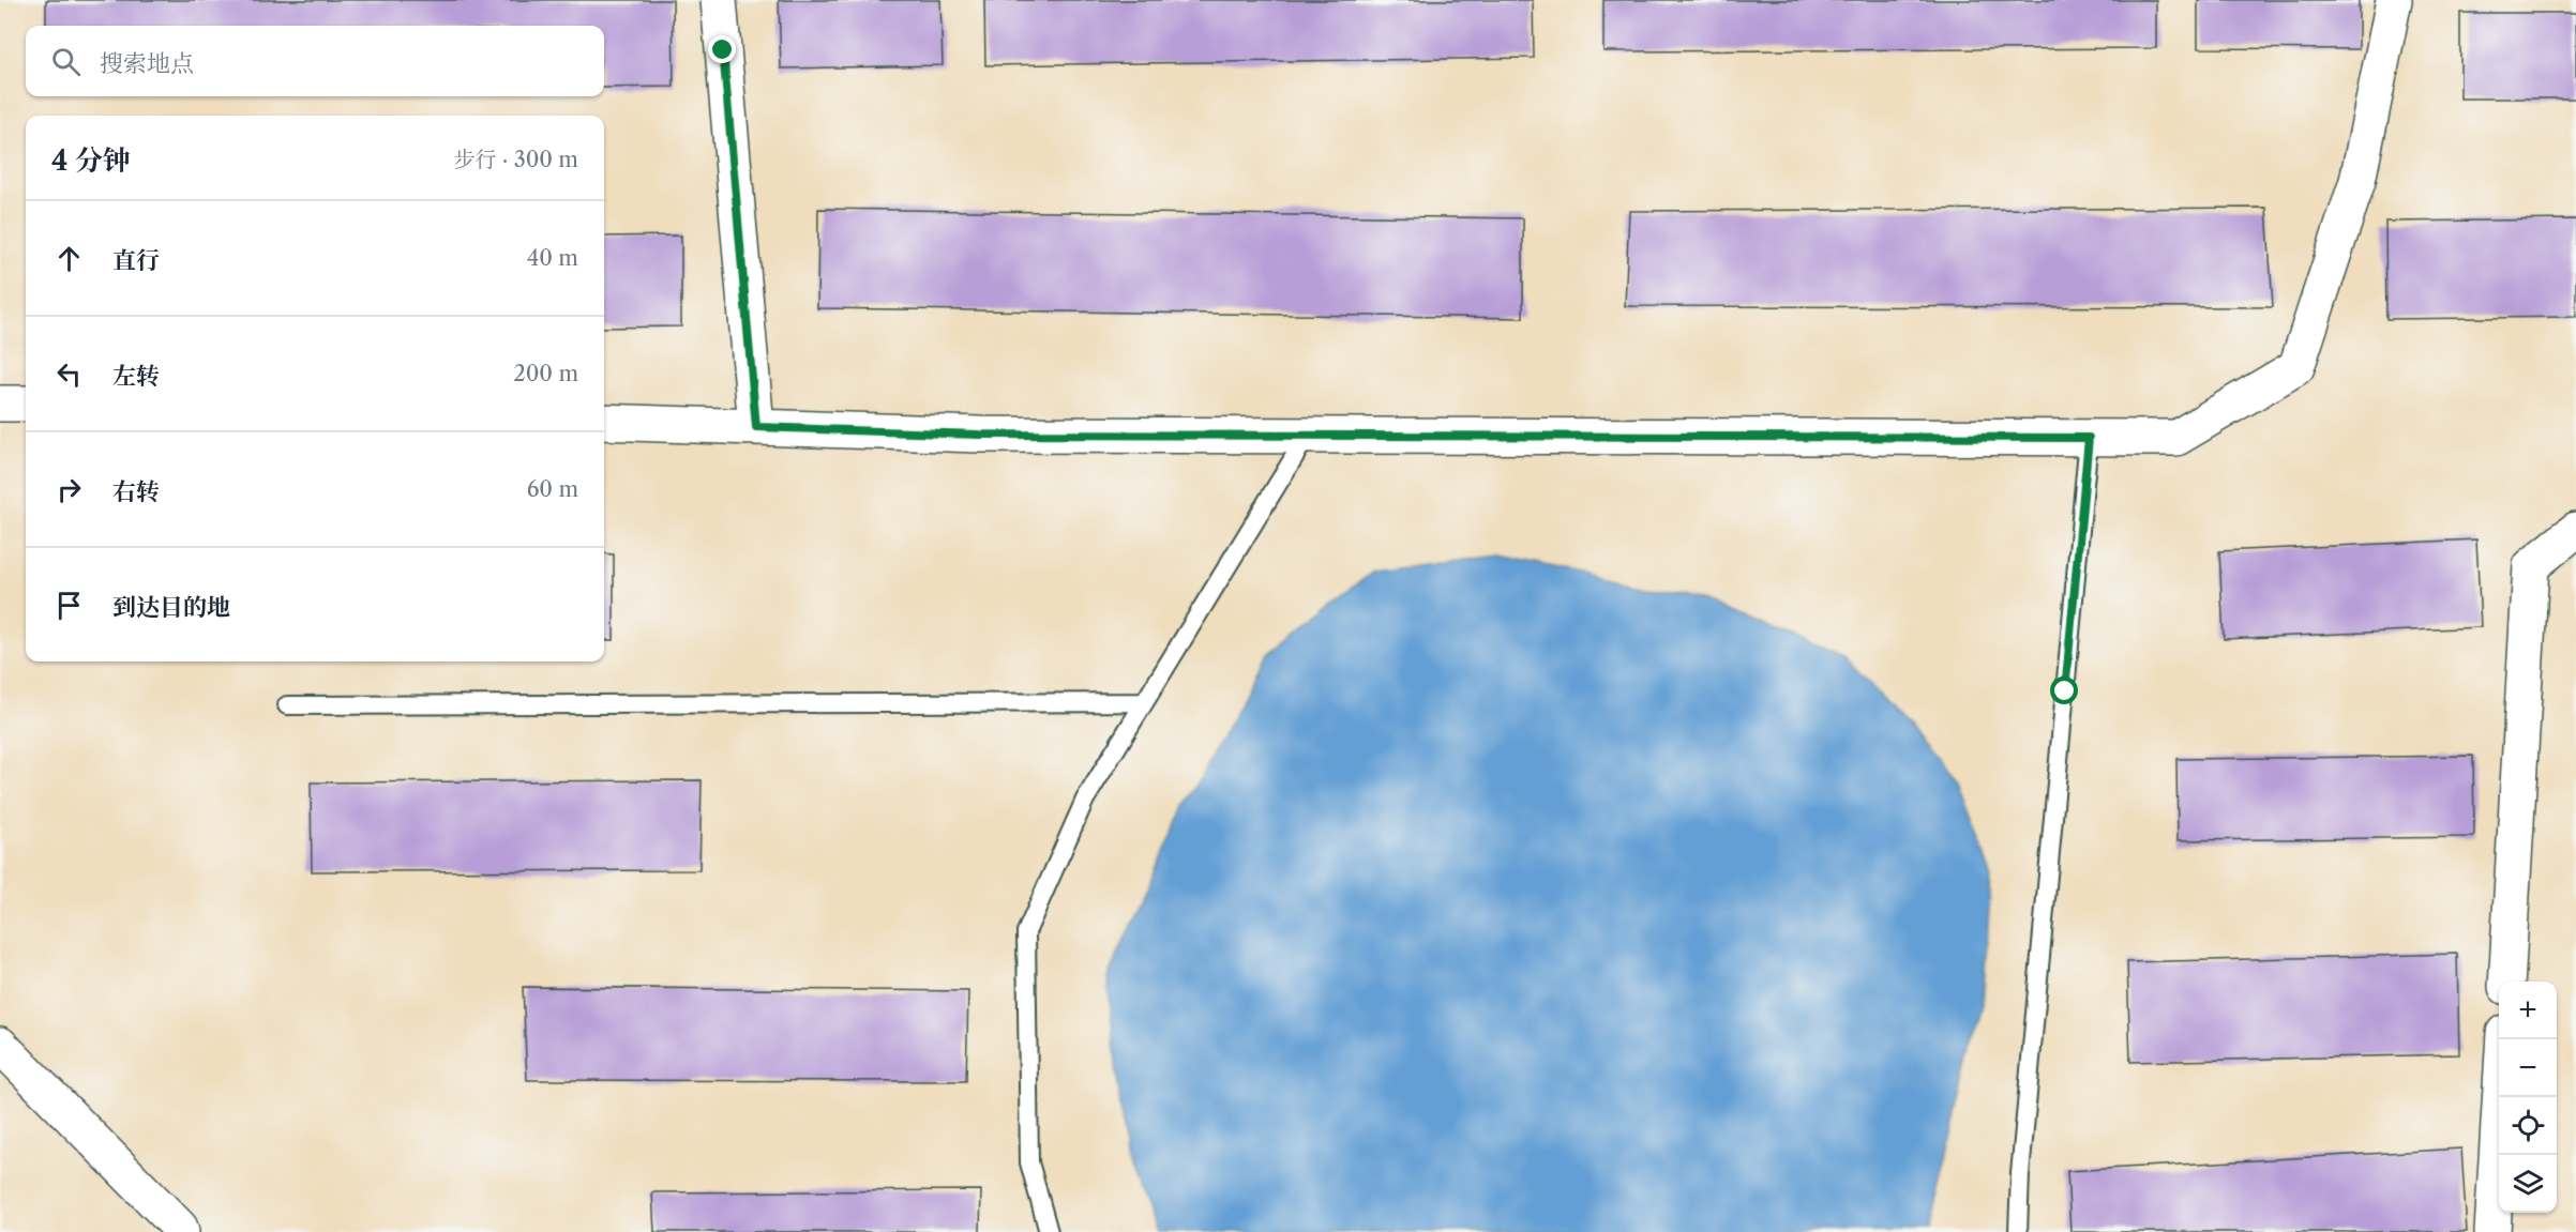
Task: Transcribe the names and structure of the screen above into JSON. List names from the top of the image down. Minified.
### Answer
{"page":{"search":"搜索地点","heading":["4 分钟","步行 · 300 m"],"list":[["直行","40 m"],["左转","200 m"],["右转","60 m"],"到达目的地"],"map_buttons":["+","−"]}}
